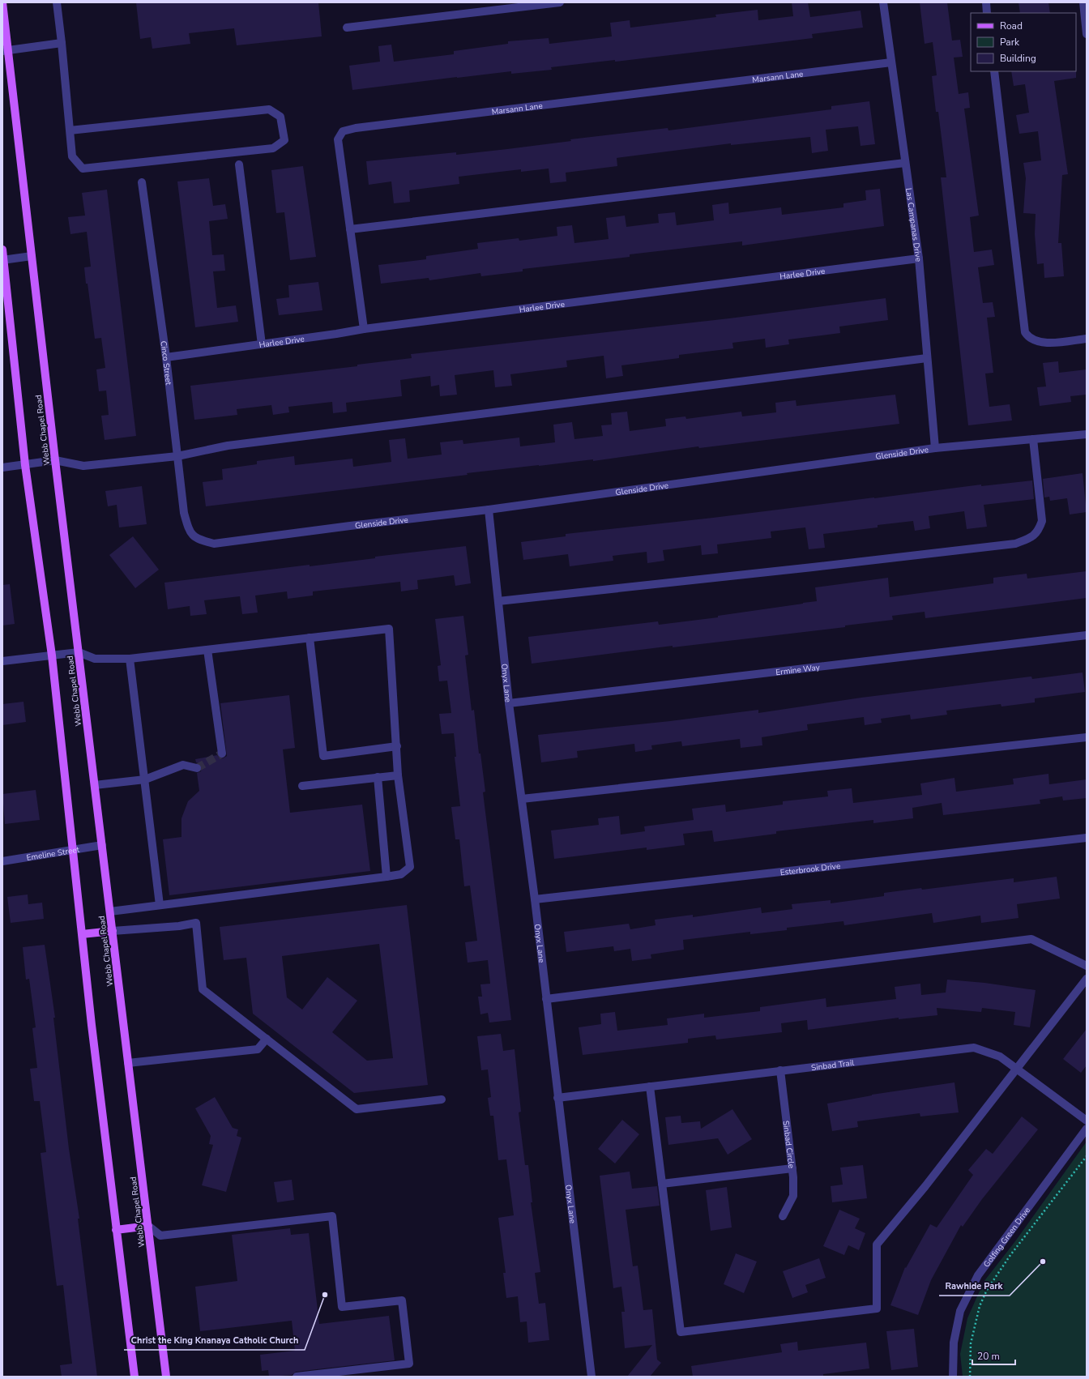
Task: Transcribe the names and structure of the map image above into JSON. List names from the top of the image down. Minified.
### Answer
{"streets":{"main road":["Webb Chapel Road"],"street":["Marsann Lane","Las Campanas Drive","Harlee Drive","Cinco Street","Glenside Drive","Ermine Way","Onyx Lane","Emeline Street","Esterbrook Drive","Sinbad Trail","Sinbad Circle","Golfing Green Drive"]},"crossings":[["Marsann Lane","Las Campanas Drive"],["Marsann Lane","Harlee Drive"],["Las Campanas Drive","Harlee Drive"],["Las Campanas Drive","Glenside Drive"],["Harlee Drive","Cinco Street"],["Cinco Street","Glenside Drive"],["Webb Chapel Road","Emeline Street"],["Glenside Drive","Onyx Lane"],["Ermine Way","Onyx Lane"],["Onyx Lane","Esterbrook Drive"],["Onyx Lane","Sinbad Trail"],["Sinbad Trail","Sinbad Circle"]],"places":["Rawhide Park","Christ the King Knanaya Catholic Church"],"legend":["Road","Park","Building"],"scale_bar":"20 m"}
